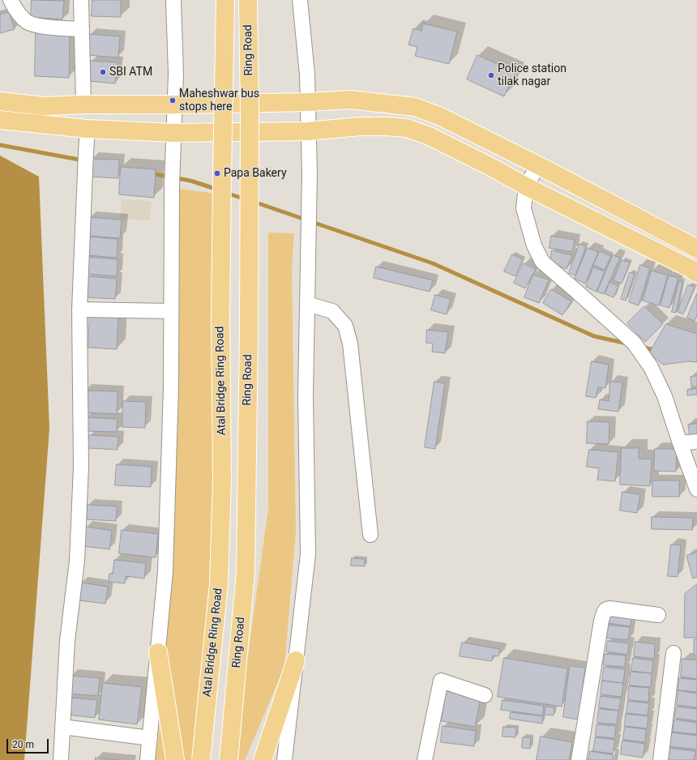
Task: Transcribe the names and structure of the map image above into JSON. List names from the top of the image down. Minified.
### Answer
{"streets":{"main road":["Ring Road","Atal Bridge Ring Road"]},"places":["SBI ATM","Police station tilak nagar","Maheshwar bus stops here","Papa Bakery"],"scale_bar":"20 m"}
